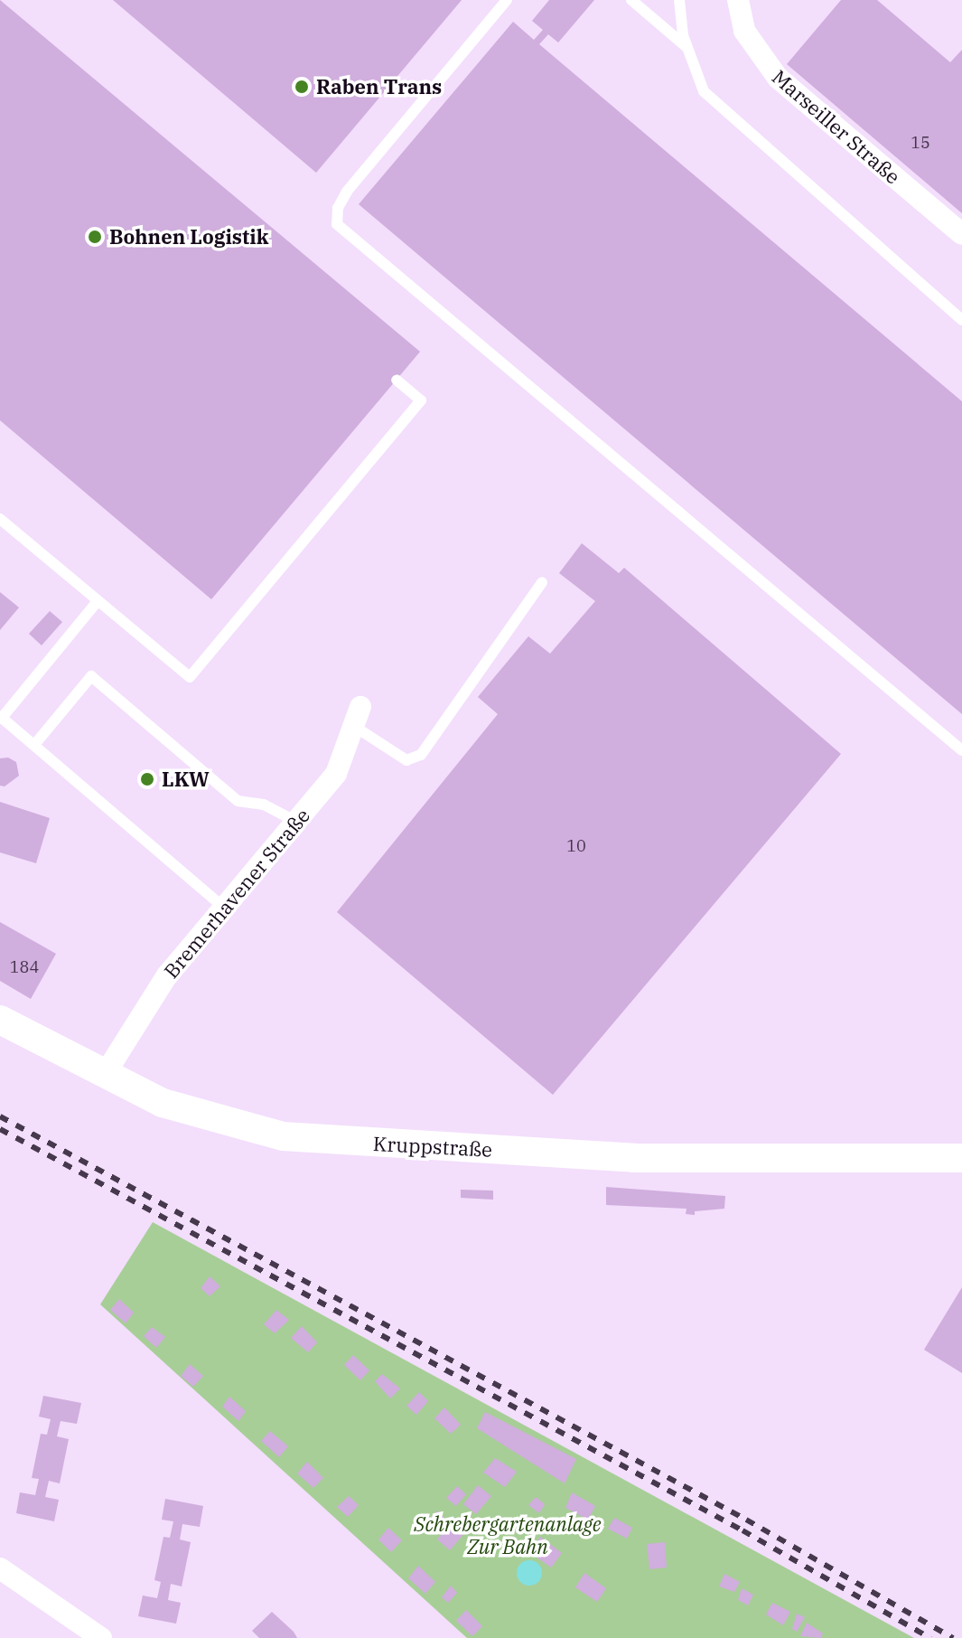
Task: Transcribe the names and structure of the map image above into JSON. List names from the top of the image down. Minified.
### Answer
{"streets":{"street":["Marseiller Straße","Bremerhavener Straße","Kruppstraße"]},"crossings":[["Bremerhavener Straße","Kruppstraße"]],"parks":["Schrebergartenanlage Zur Bahn"],"places":["Raben Trans","Bohnen Logistik","LKW"],"house_numbers":["15","10","184"]}
